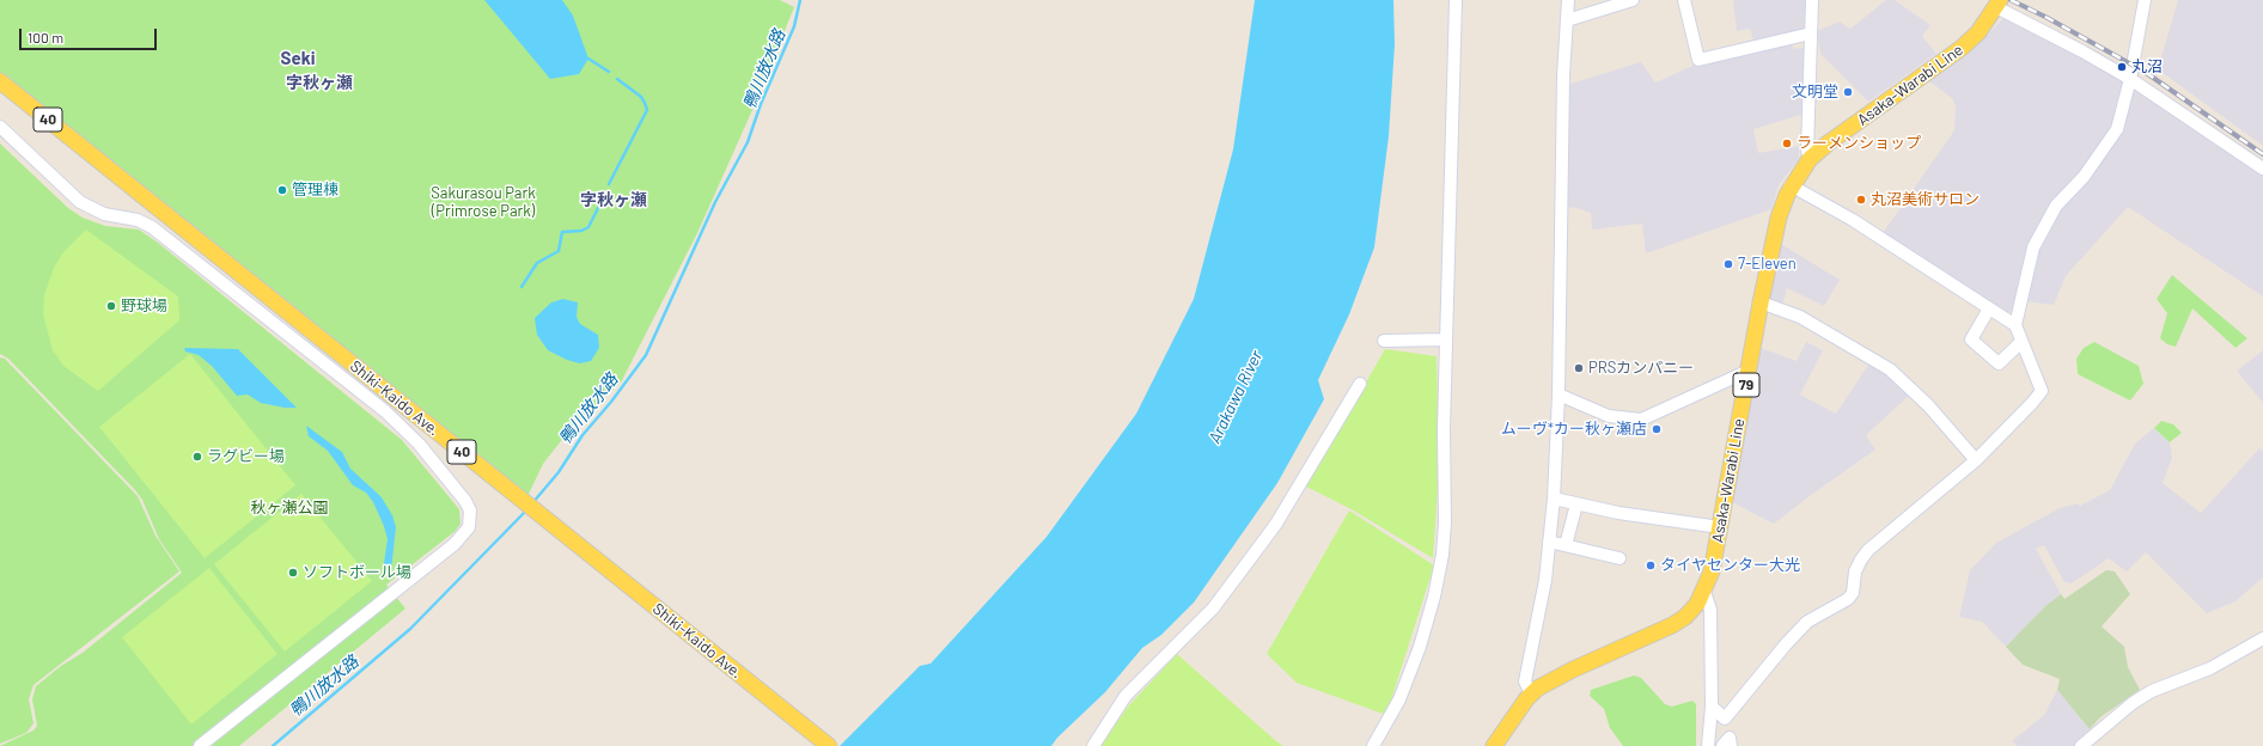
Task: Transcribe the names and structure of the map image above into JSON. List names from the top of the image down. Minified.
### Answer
{"streets":{"main road":["Asaka-Warabi Line","40","79","Shiki-Kaido Ave."]},"districts":["Seki","字秋ヶ瀬","字秋ヶ瀬"],"water":["鴨川放水路","Arakawa River"],"parks":["Sakurasou Park (Primrose Park)","秋ヶ瀬公園"],"places":["丸沼","文明堂","ラーメンショップ","管理棟","丸沼美術サロン","7-Eleven","野球場","PRSカンパニー","ムーヴ*カー秋ヶ瀬店","ラグビー場","タイヤセンター大光","ソフトボール場"],"scale_bar":"100 m"}
